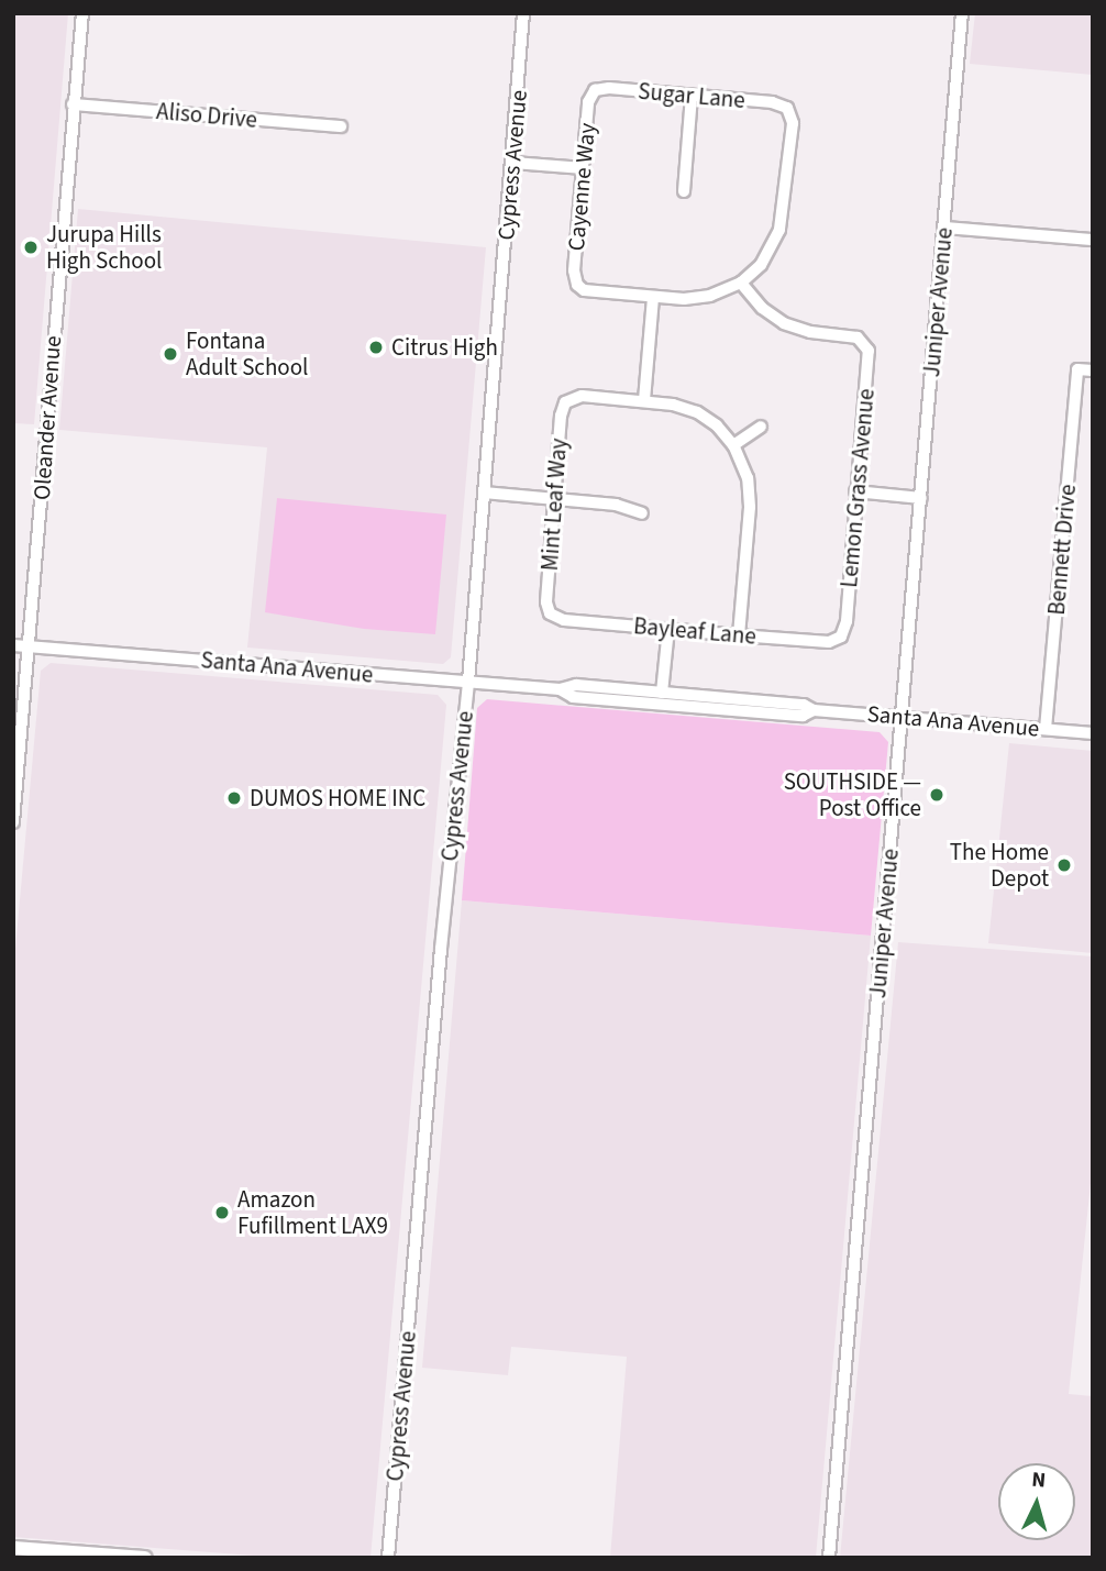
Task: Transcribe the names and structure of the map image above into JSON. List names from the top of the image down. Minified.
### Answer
{"streets":{"street":["Sugar Lane","Aliso Drive","Cypress Avenue","Cayenne Way","Juniper Avenue","Oleander Avenue","Lemon Grass Avenue","Mint Leaf Way","Bennett Drive","Bayleaf Lane","Santa Ana Avenue"]},"crossings":[["Sugar Lane","Cayenne Way"],["Sugar Lane","Lemon Grass Avenue"],["Aliso Drive","Oleander Avenue"],["Cypress Avenue","Santa Ana Avenue"],["Cayenne Way","Lemon Grass Avenue"],["Juniper Avenue","Santa Ana Avenue"],["Oleander Avenue","Santa Ana Avenue"],["Lemon Grass Avenue","Bayleaf Lane"],["Mint Leaf Way","Bayleaf Lane"],["Bennett Drive","Santa Ana Avenue"]],"places":["Jurupa Hills High School","Citrus High","Fontana Adult School","SOUTHSIDE — Post Office","DUMOS HOME INC","The Home Depot","Amazon Fufillment LAX9"],"north":"top"}
